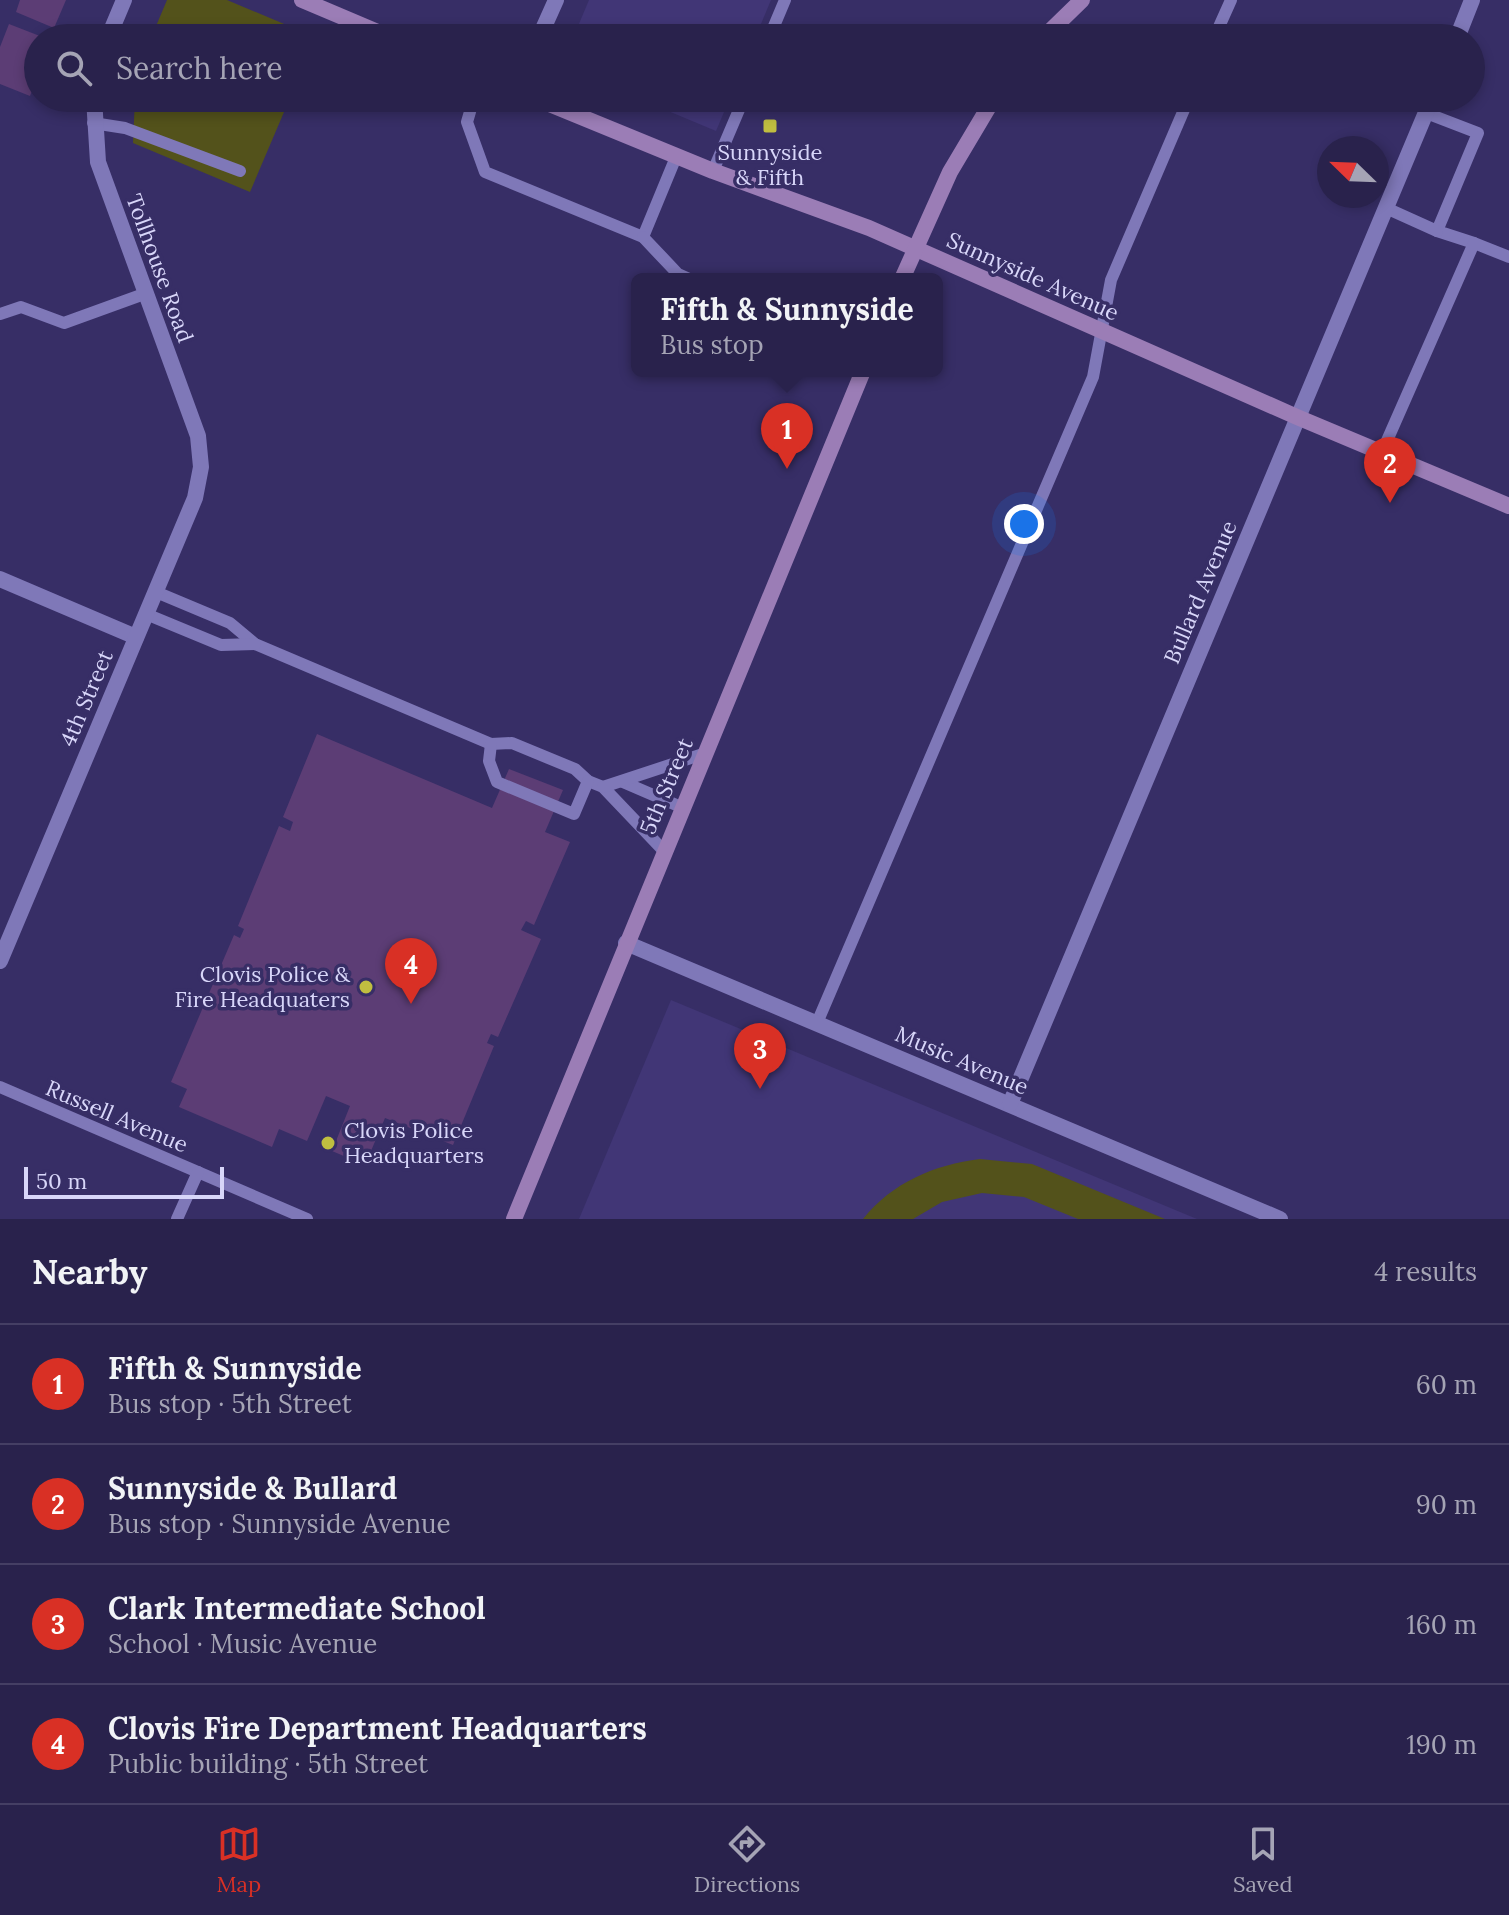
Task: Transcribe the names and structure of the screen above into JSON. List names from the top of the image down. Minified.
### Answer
{"streets":{"main road":["Sunnyside Avenue","5th Street"],"street":["Tollhouse Road","Bullard Avenue","4th Street","Music Avenue"],"lane":["Russell Avenue"]},"crossings":[["Tollhouse Road","4th Street"],["Sunnyside Avenue","Bullard Avenue"],["Bullard Avenue","Music Avenue"],["5th Street","Music Avenue"]],"places":{"transit":["Sunnyside & Fifth"],"other":["Clovis Police & Fire Headquaters","Clovis Police Headquarters"]},"scale_bar":"50 m","north":"top left","page":{"search":"Search here","popup":["Fifth & Sunnyside","Bus stop"],"pins":["1","2","4","3"],"scale":"50 m","heading":["Nearby","4 results"],"list":[{"mark":"1","name":"Fifth & Sunnyside","note":"Bus stop · 5th Street","value":"60 m"},{"mark":"2","name":"Sunnyside & Bullard","note":"Bus stop · Sunnyside Avenue","value":"90 m"},{"mark":"3","name":"Clark Intermediate School","note":"School · Music Avenue","value":"160 m"},{"mark":"4","name":"Clovis Fire Department Headquarters","note":"Public building · 5th Street","value":"190 m"}],"nav":["Map","Directions","Saved"]}}
